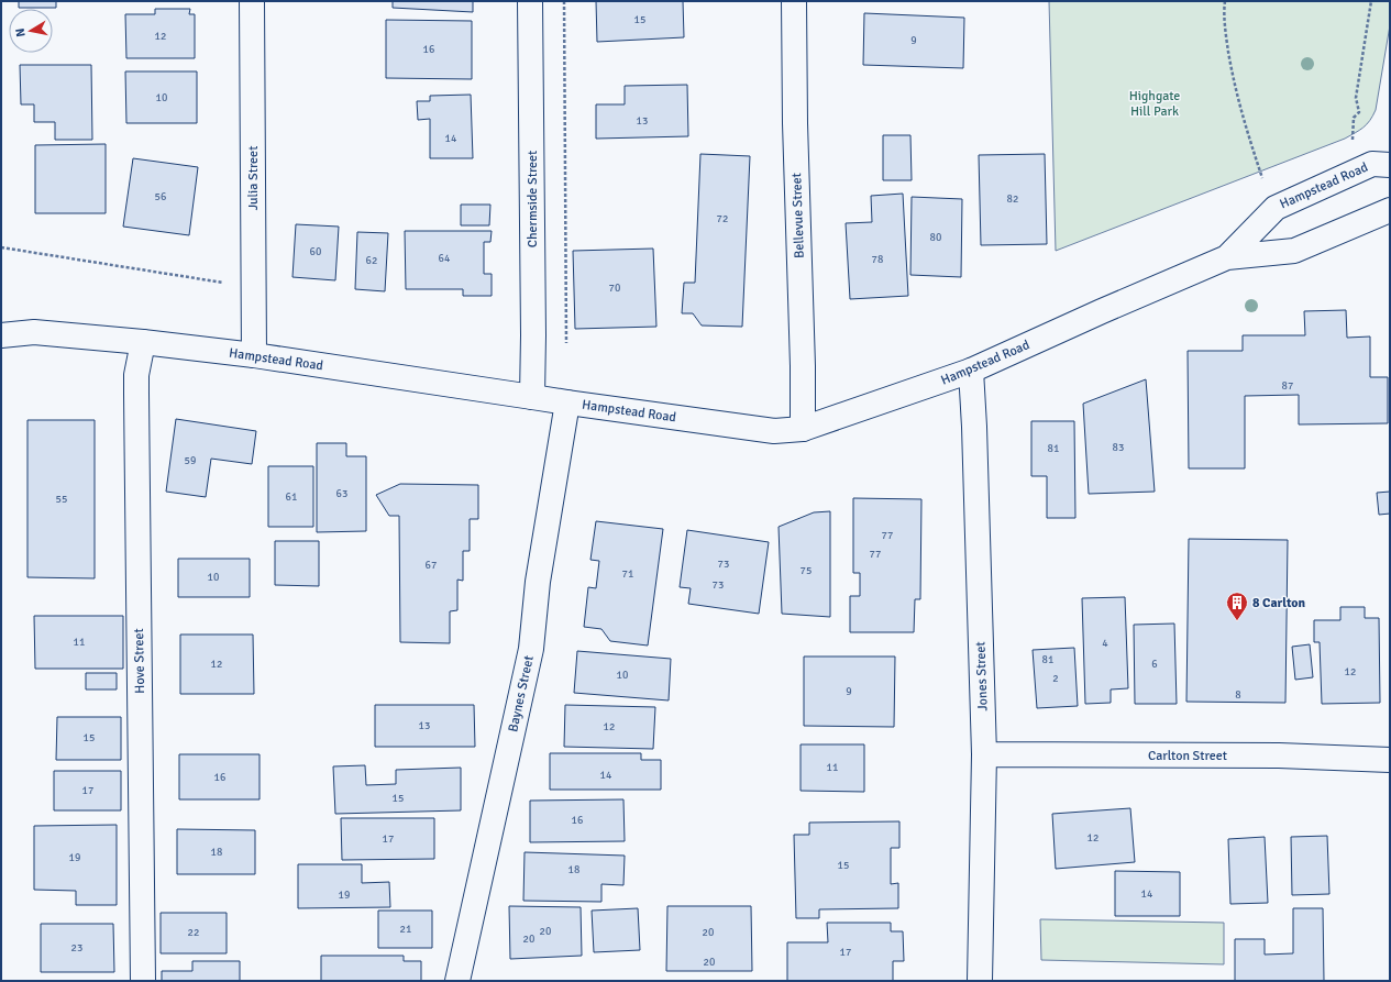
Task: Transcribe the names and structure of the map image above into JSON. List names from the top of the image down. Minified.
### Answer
{"streets":{"street":["Julia Street","Hampstead Road","Chermside Street","Bellevue Street","Hove Street","Jones Street","Baynes Street","Carlton Street"]},"crossings":[["Julia Street","Hampstead Road"],["Hampstead Road","Chermside Street"],["Hampstead Road","Bellevue Street"],["Hampstead Road","Hove Street"],["Hampstead Road","Jones Street"],["Hampstead Road","Baynes Street"],["Jones Street","Carlton Street"]],"parks":["Highgate Hill Park"],"places":{"building":["8 Carlton"]},"house_numbers":["15","12","9","16","10","13","14","56","82","72","80","60","64","78","62","70","87","83","81","59","63","61","55","77","77","73","67","75","71","10","73","11","4","81","12","6","12","10","2","9","8","13","12","15","11","14","16","17","15","16","12","17","18","19","15","18","14","19","21","20","22","20","20","23","17","20"],"north":"left"}
